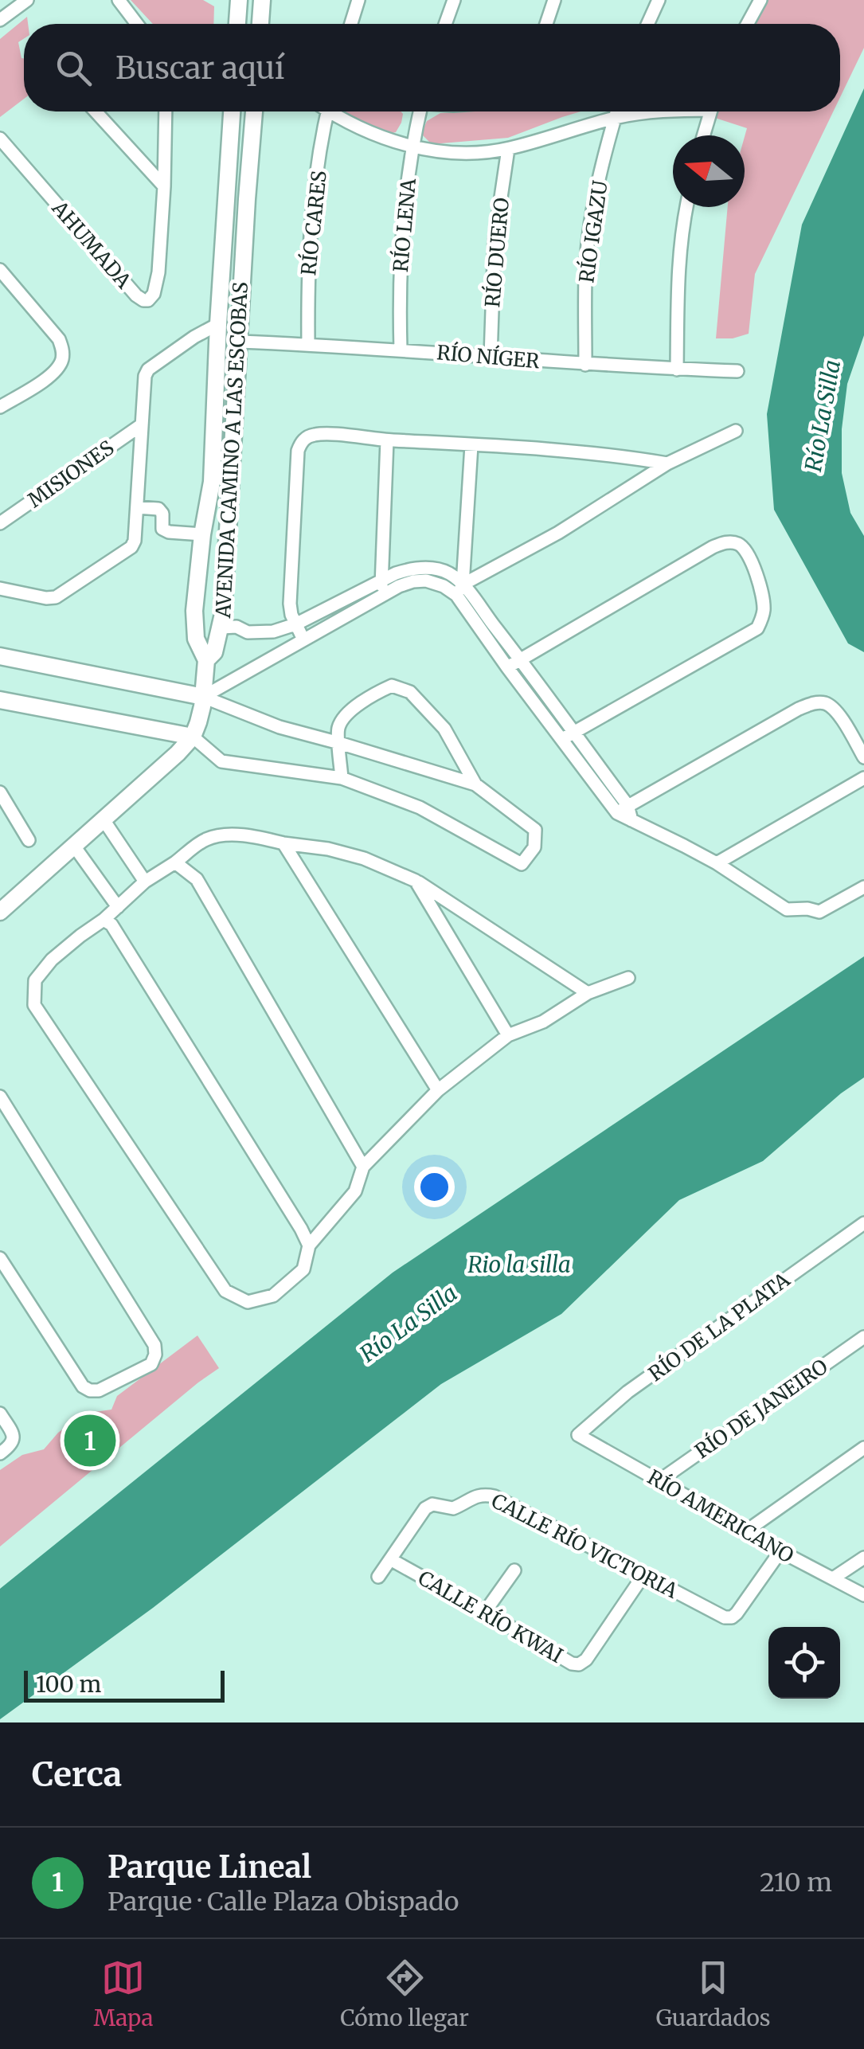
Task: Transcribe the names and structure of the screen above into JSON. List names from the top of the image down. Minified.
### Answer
{"streets":{"street":["RÍO CARES","RÍO LENA","RÍO IGAZU","AHUMADA","RÍO DUERO","RÍO NÍGER","AVENIDA CAMINO A LAS ESCOBAS","MISIONES","RÍO DE LA PLATA","RÍO DE JANEIRO","RÍO AMERICANO","CALLE RÍO VICTORIA","CALLE RÍO KWAI"]},"crossings":[["RÍO CARES","RÍO NÍGER"],["RÍO LENA","RÍO NÍGER"],["RÍO IGAZU","RÍO NÍGER"],["RÍO DUERO","RÍO NÍGER"],["RÍO NÍGER","AVENIDA CAMINO A LAS ESCOBAS"],["RÍO DE LA PLATA","RÍO AMERICANO"],["RÍO DE JANEIRO","RÍO AMERICANO"],["RÍO AMERICANO","CALLE RÍO VICTORIA"],["CALLE RÍO VICTORIA","CALLE RÍO KWAI"]],"water":["Río La Silla","Rio la silla"],"scale_bar":"100 m","north":"left","page":{"search":"Buscar aquí","pins":"1","scale":"100 m","heading":"Cerca","list":[{"mark":"1","name":"Parque Lineal","note":"Parque · Calle Plaza Obispado","value":"210 m"}],"nav":["Mapa","Cómo llegar","Guardados"]}}
